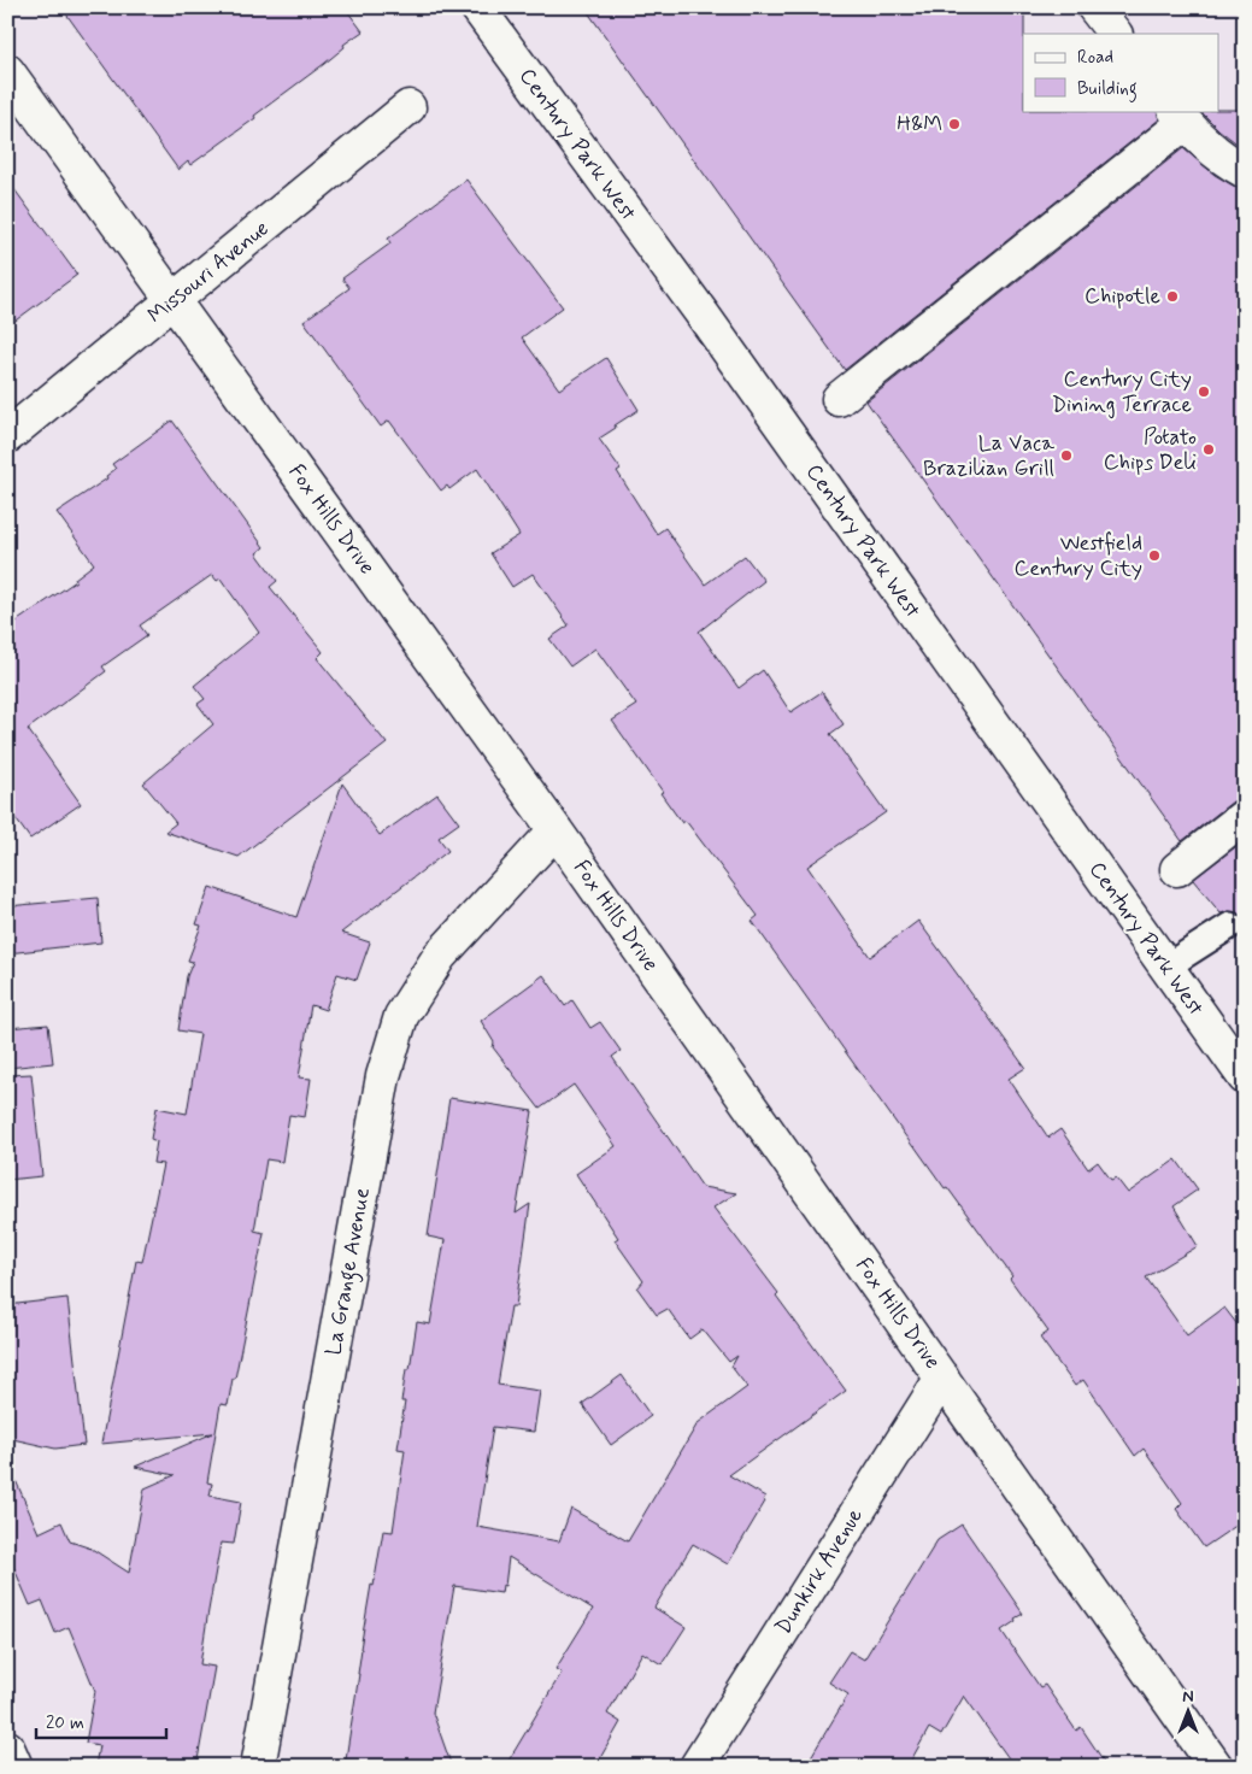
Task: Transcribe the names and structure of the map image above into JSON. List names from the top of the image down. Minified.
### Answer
{"streets":{"street":["Century Park West","Missouri Avenue","Fox Hills Drive","La Grange Avenue","Dunkirk Avenue"]},"crossings":[["Missouri Avenue","Fox Hills Drive"],["Fox Hills Drive","La Grange Avenue"],["Fox Hills Drive","Dunkirk Avenue"]],"places":["H&M","Chipotle","Century City Dining Terrace","Potato Chips Deli","La Vaca Brazilian Grill","Westfield Century City"],"legend":["Road","Building"],"scale_bar":"20 m","north":"top"}
